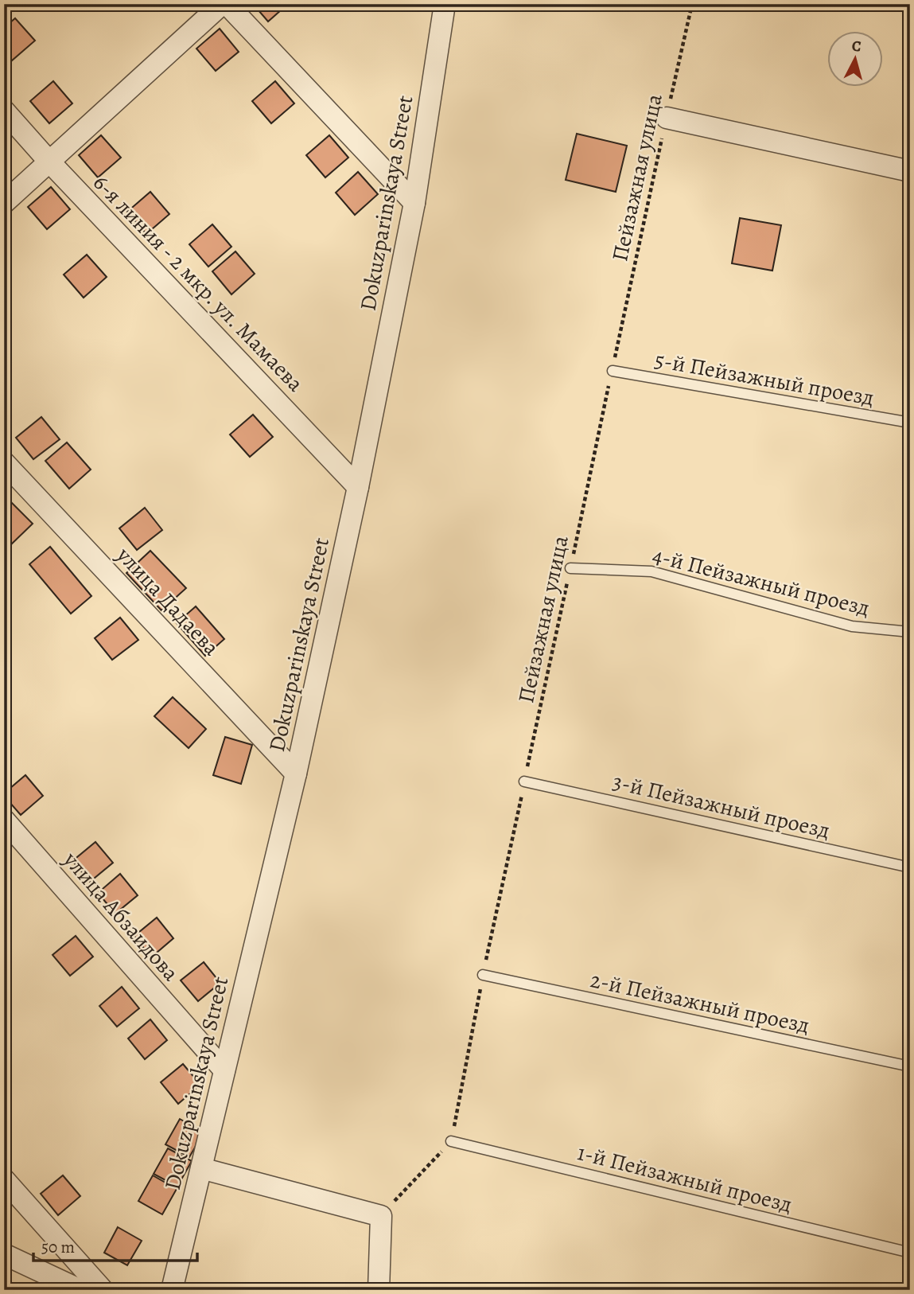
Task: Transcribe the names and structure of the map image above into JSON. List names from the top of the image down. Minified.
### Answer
{"streets":{"street":["Dokuzparinskaya Street","6-я линия - 2 мкр. ул. Мамаева","улица Дадаева","улица Абзаидова"],"lane":["5-й Пейзажный проезд","4-й Пейзажный проезд","3-й Пейзажный проезд","2-й Пейзажный проезд","1-й Пейзажный проезд"],"path":["Пейзажная улица"]},"crossings":[["Пейзажная улица","5-й Пейзажный проезд"],["Пейзажная улица","4-й Пейзажный проезд"],["Пейзажная улица","3-й Пейзажный проезд"],["Пейзажная улица","2-й Пейзажный проезд"],["Пейзажная улица","1-й Пейзажный проезд"],["Dokuzparinskaya Street","6-я линия - 2 мкр. ул. Мамаева"],["Dokuzparinskaya Street","улица Дадаева"],["Dokuzparinskaya Street","улица Абзаидова"]],"scale_bar":"50 m","north":"top"}
